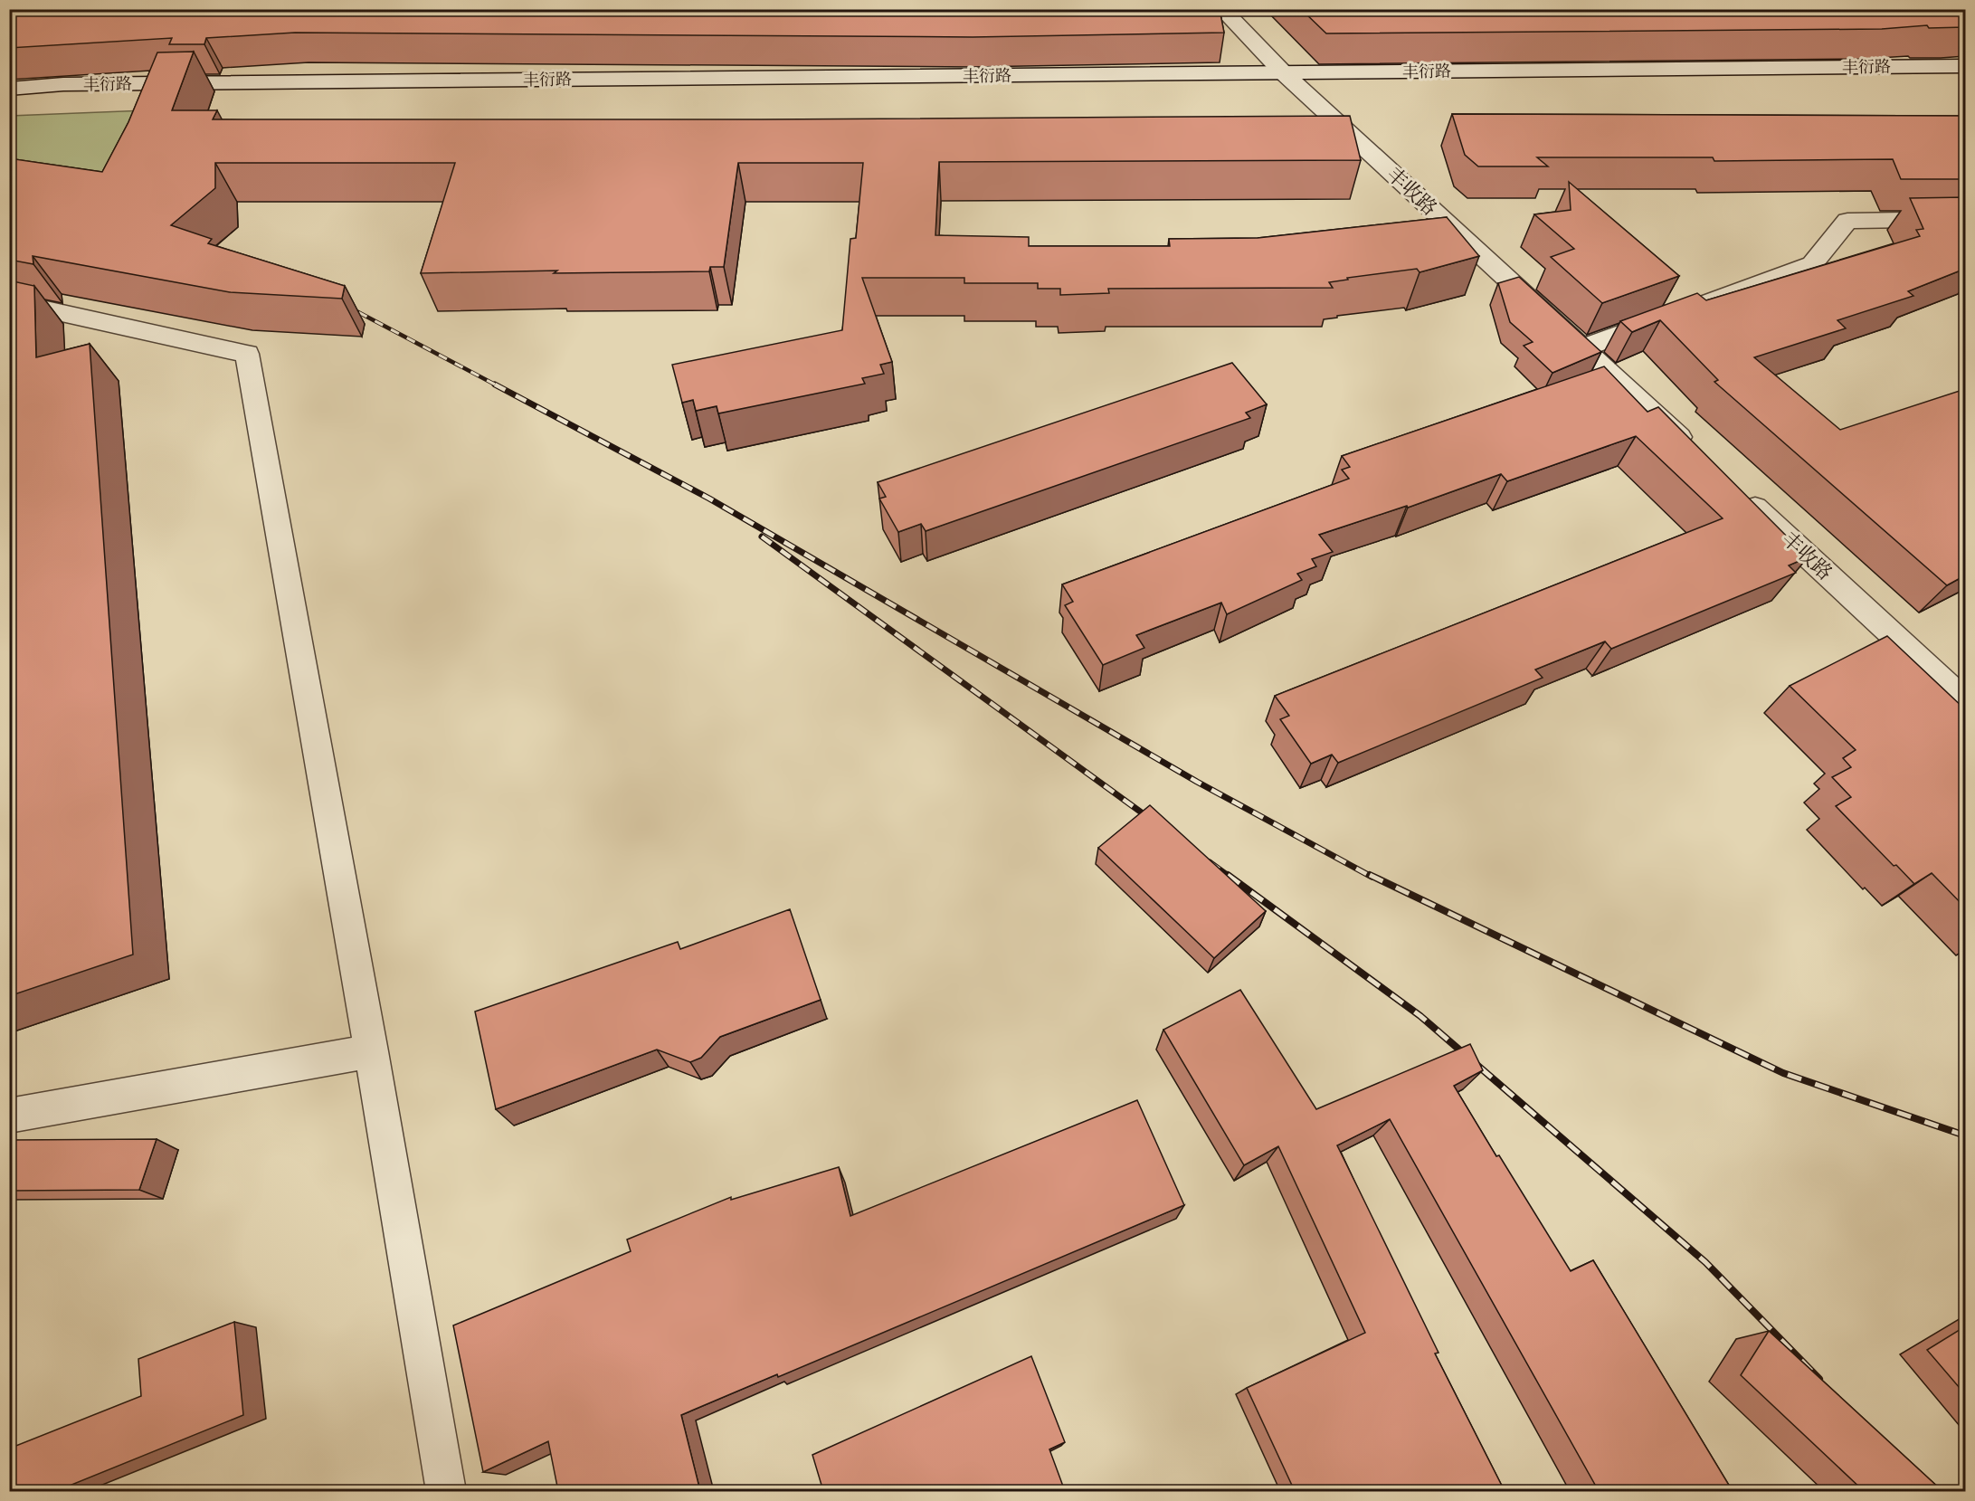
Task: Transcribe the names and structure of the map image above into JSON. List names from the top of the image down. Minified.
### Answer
{"streets":{"street":["丰衍路","丰收路"]},"crossings":[["丰衍路","丰收路"]]}
